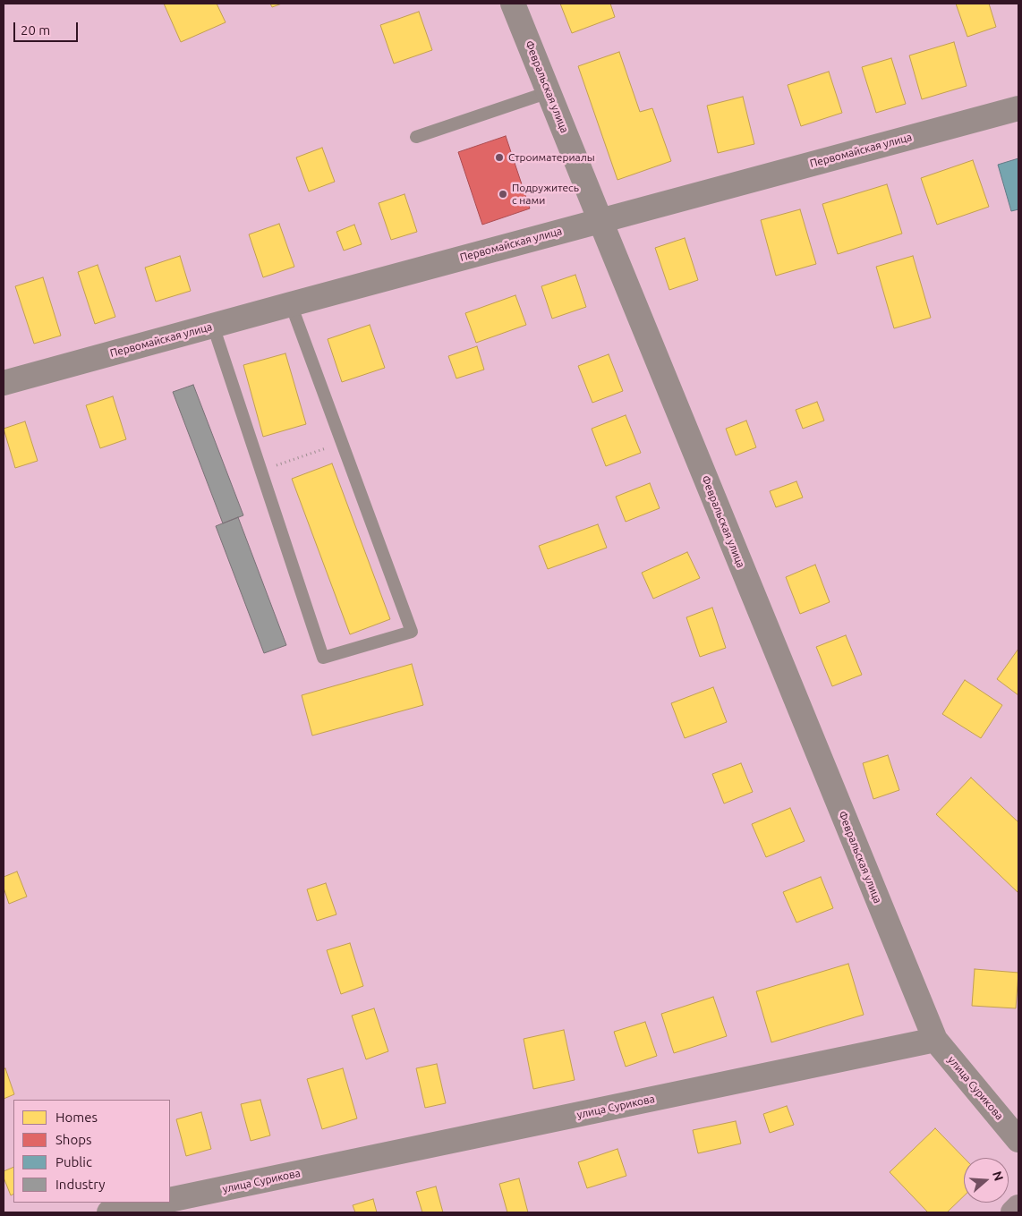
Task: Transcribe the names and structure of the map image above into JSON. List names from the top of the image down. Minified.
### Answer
{"streets":{"street":["Февральская улица","Первомайская улица","улица Сурикова"]},"crossings":[["Февральская улица","Первомайская улица"],["Февральская улица","улица Сурикова"]],"places":["Строиматериалы","Подружитесь с нами"],"legend":["Homes","Shops","Public","Industry"],"scale_bar":"20 m","north":"right"}
